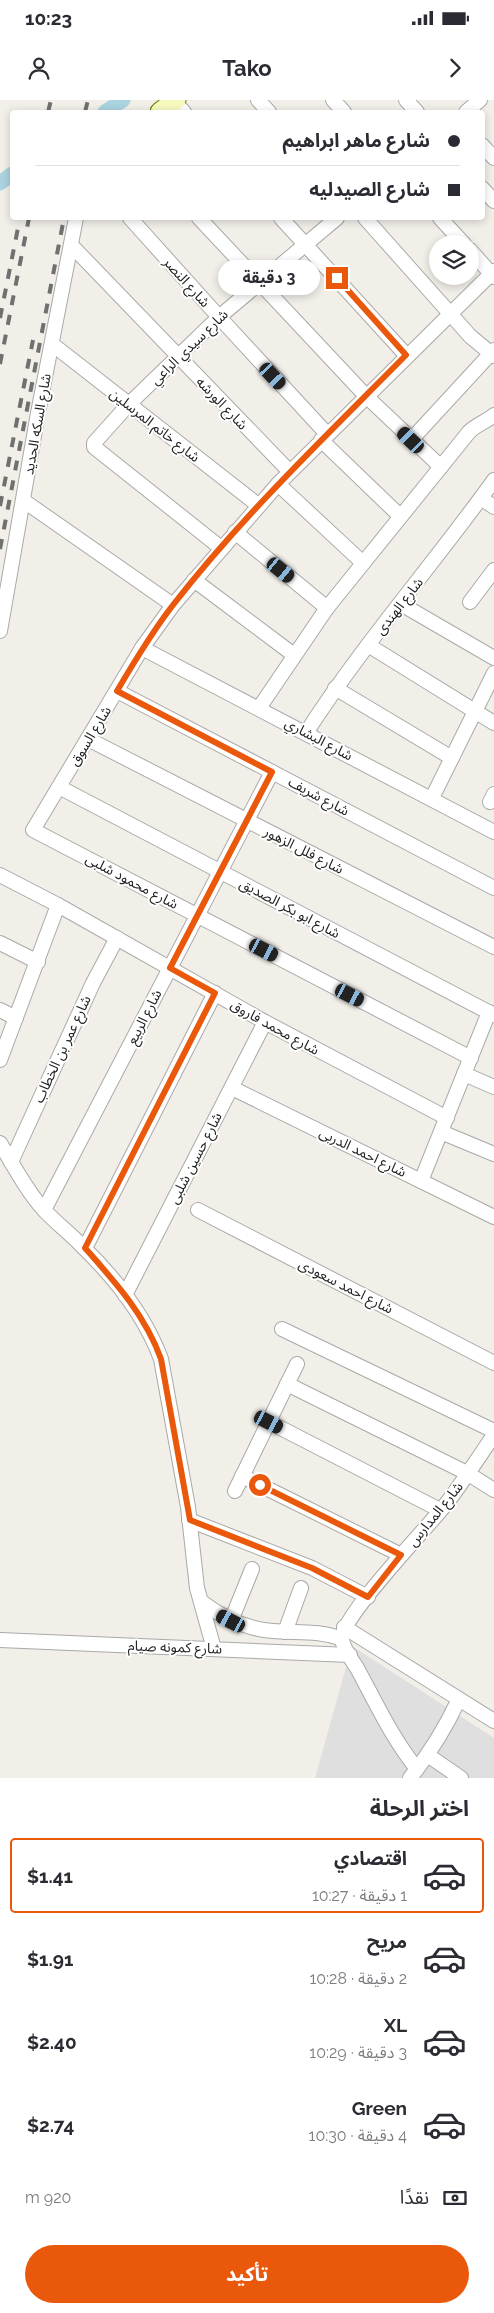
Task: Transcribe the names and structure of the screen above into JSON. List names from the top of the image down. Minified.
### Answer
{"streets":{"street":["شارع النصر","شارع سيدي الراعي","شارع الورشه","شارع السكه الحديد","شارع خاتم المرسلين","شارع الهندى","شارع السوق","شارع البشاري","شارع شريف","شارع فلل الزهور","شارع محمود شلبى","شارع ابو بكر الصديق","شارع الربيع","شارع محمد فاروق","شارع عمر بن الخطاب","شارع احمد الدربى","شارع حسين شلبى","شارع احمد سعودى","شارع المدارس","شارع كمونه صيام"]},"crossings":[["شارع النصر","شارع سيدي الراعي"],["شارع النصر","شارع السوق"],["شارع سيدي الراعي","شارع الورشه"],["شارع سيدي الراعي","شارع خاتم المرسلين"],["شارع سيدي الراعي","شارع السوق"],["شارع الورشه","شارع السكه الحديد"],["شارع الورشه","شارع السوق"],["شارع السكه الحديد","شارع خاتم المرسلين"],["شارع خاتم المرسلين","شارع السوق"],["شارع الهندى","شارع البشاري"],["شارع السوق","شارع البشاري"],["شارع السوق","شارع شريف"],["شارع السوق","شارع فلل الزهور"],["شارع السوق","شارع محمود شلبى"],["شارع السوق","شارع ابو بكر الصديق"],["شارع شريف","شارع الربيع"],["شارع فلل الزهور","شارع الربيع"],["شارع محمود شلبى","شارع الربيع"],["شارع ابو بكر الصديق","شارع الربيع"],["شارع الربيع","شارع محمد فاروق"],["شارع محمد فاروق","شارع عمر بن الخطاب"],["شارع محمد فاروق","شارع حسين شلبى"],["شارع احمد الدربى","شارع حسين شلبى"]],"page":{"status":"10:23","header":"Tako","banner":["شارع ماهر ابراهيم","شارع الصيدليه"],"bubble":"3 دقيقة","heading":"اختر الرحلة","list":[{"name":"اقتصادي","note":"1 دقيقة · 10:27","value":"$1.41"},{"name":"مريح","note":"2 دقيقة · 10:28","value":"$1.91"},{"name":"XL","note":"3 دقيقة · 10:29","value":"$2.40"},{"name":"Green","note":"4 دقيقة · 10:30","value":"$2.74"}],"pay":["نقدًا","920 m"],"buttons":"تأكيد"}}
